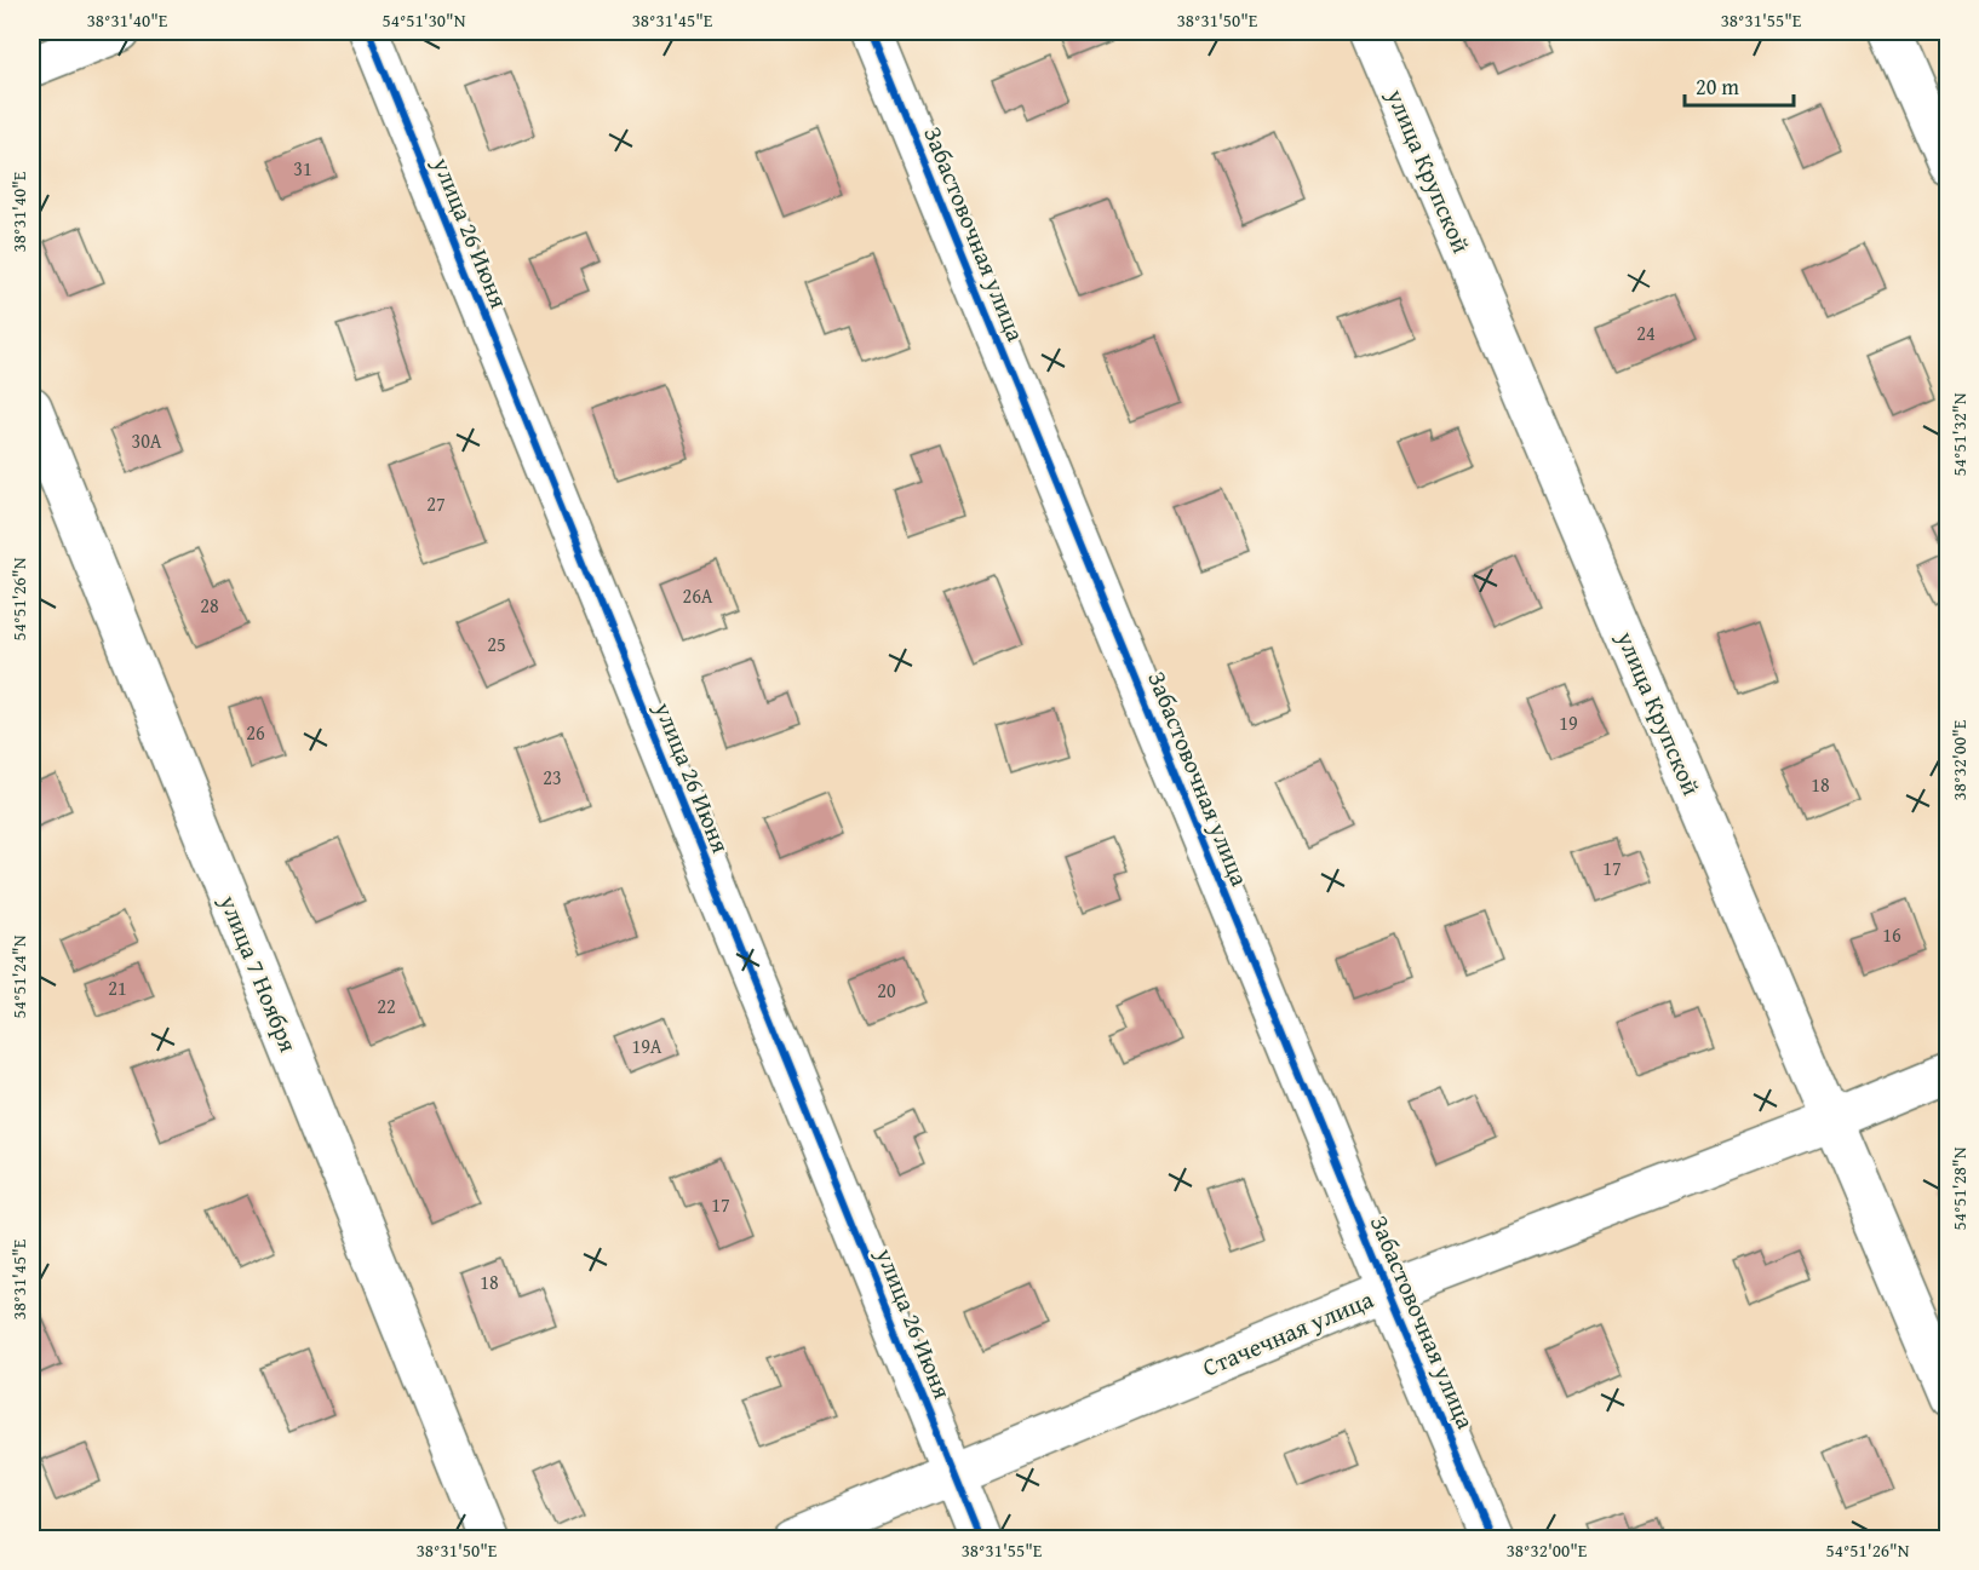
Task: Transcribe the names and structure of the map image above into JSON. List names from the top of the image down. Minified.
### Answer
{"streets":{"street":["улица Крупской","улица 26 Июня","Забастовочная улица","улица 7 Ноября","Стачечная улица"]},"crossings":[["улица Крупской","Стачечная улица"],["улица 26 Июня","Стачечная улица"],["Забастовочная улица","Стачечная улица"]],"house_numbers":["31","24","30А","27","26А","28","25","19","26","23","18","17","16","21","20","22","19А","17","18"],"scale_bar":"20 m","coordinates":["38°31'40\"E","54°51'30\"N","38°31'45\"E","38°31'50\"E","38°31'55\"E","54°51'32\"N","54°51'26\"N","38°32'00\"E","54°51'24\"N","54°51'28\"N"]}
